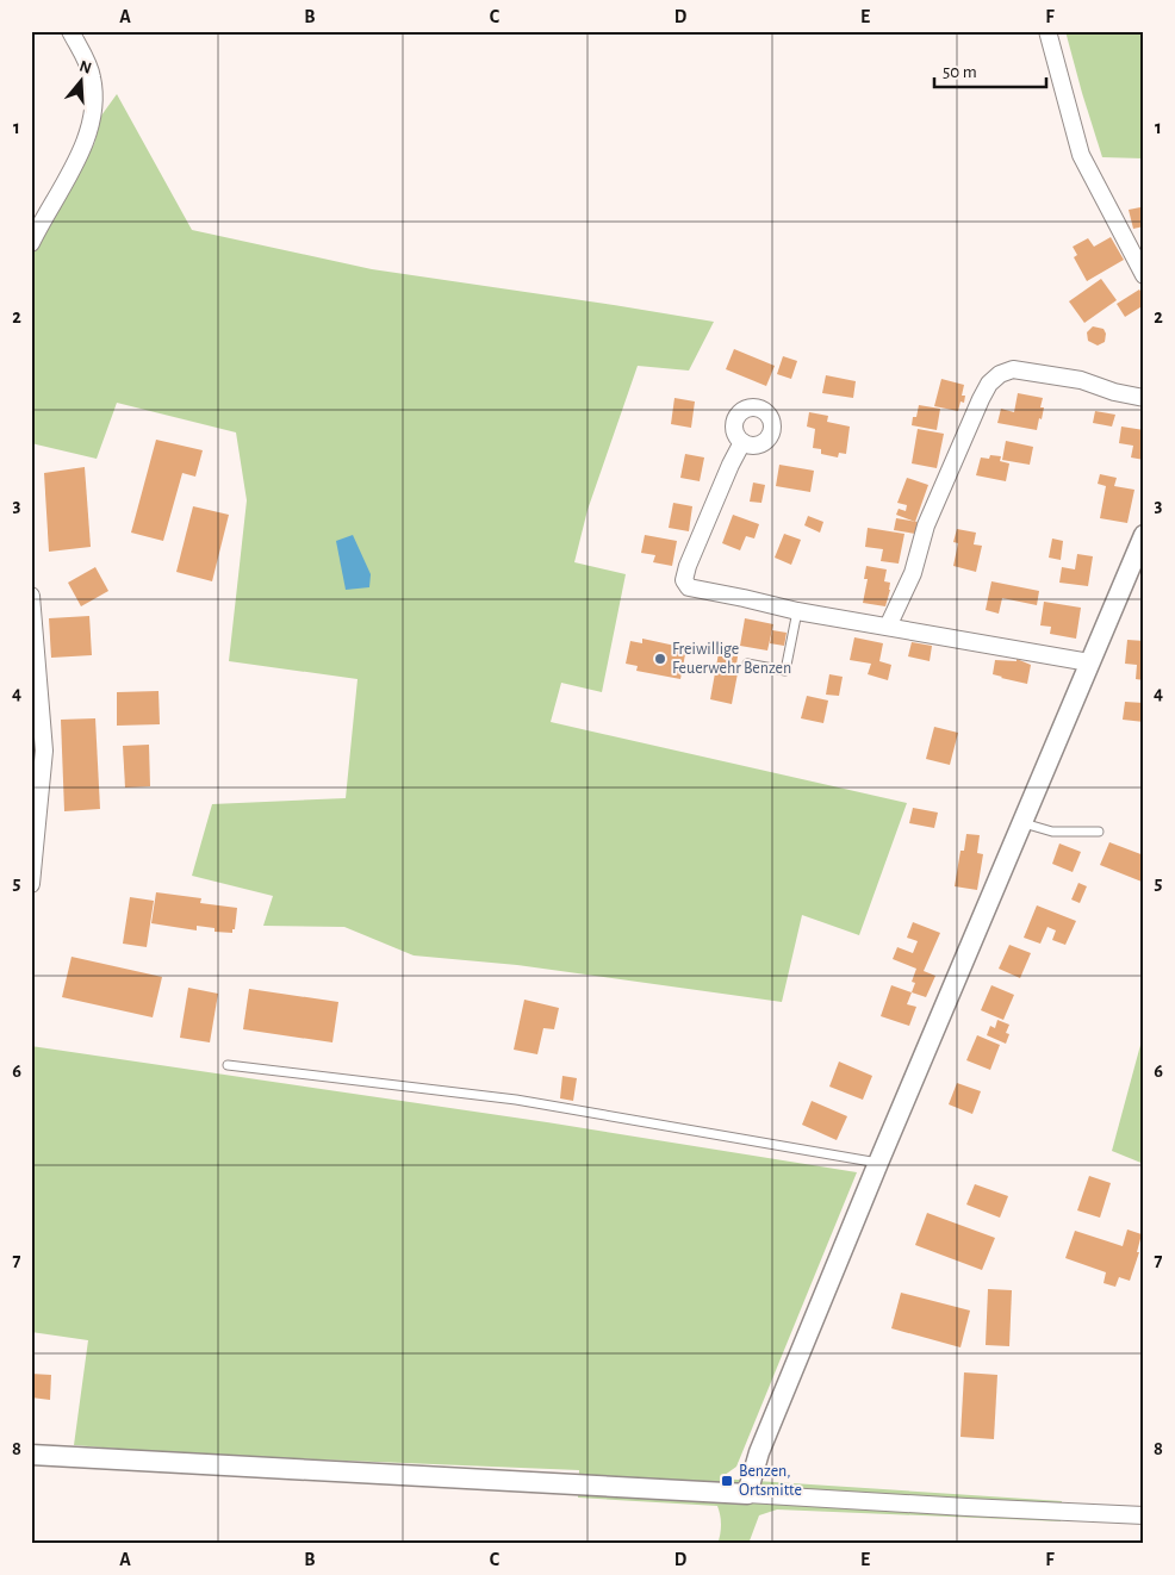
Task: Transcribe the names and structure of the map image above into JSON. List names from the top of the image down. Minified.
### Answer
{"places":{"other":["Freiwillige Feuerwehr Benzen"],"transit":["Benzen, Ortsmitte"]},"scale_bar":"50 m","north":"top","grid":{"columns":["A","B","C","D","E","F"],"rows":["1","2","3","4","5","6","7","8"]}}
